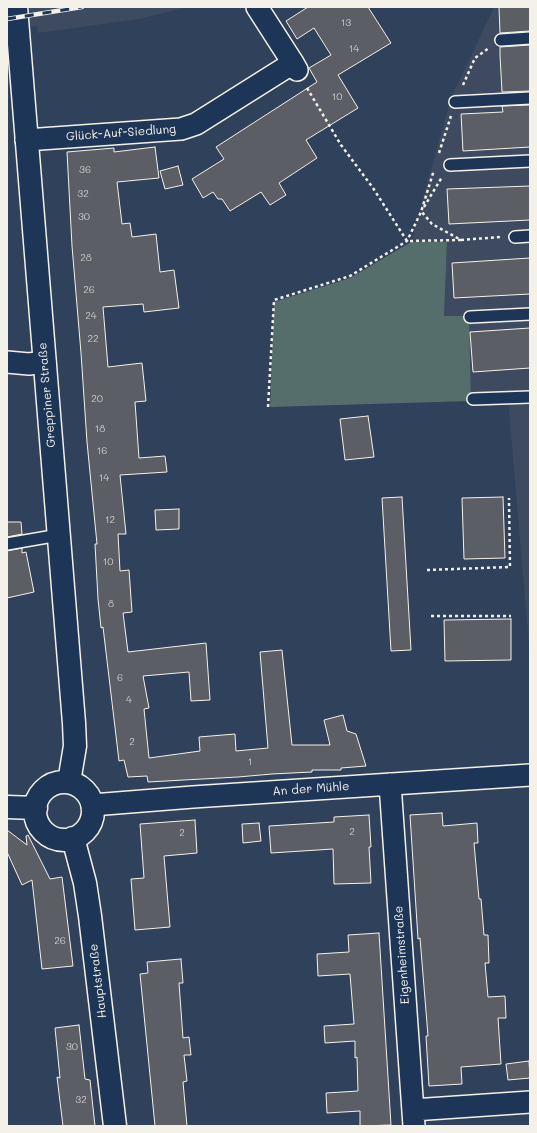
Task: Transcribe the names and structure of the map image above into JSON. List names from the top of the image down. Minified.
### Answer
{"streets":{"street":["Glück-Auf-Siedlung","Greppiner Straße","An der Mühle","Eigenheimstraße","Hauptstraße"]},"crossings":[["Glück-Auf-Siedlung","Greppiner Straße"],["Greppiner Straße","An der Mühle"],["Greppiner Straße","Hauptstraße"],["An der Mühle","Eigenheimstraße"],["An der Mühle","Hauptstraße"]],"house_numbers":["13","14","10","36","32","30","28","26","24","22","20","18","16","14","12","10","8","6","4","2","1","2","2","26","30","32"]}
